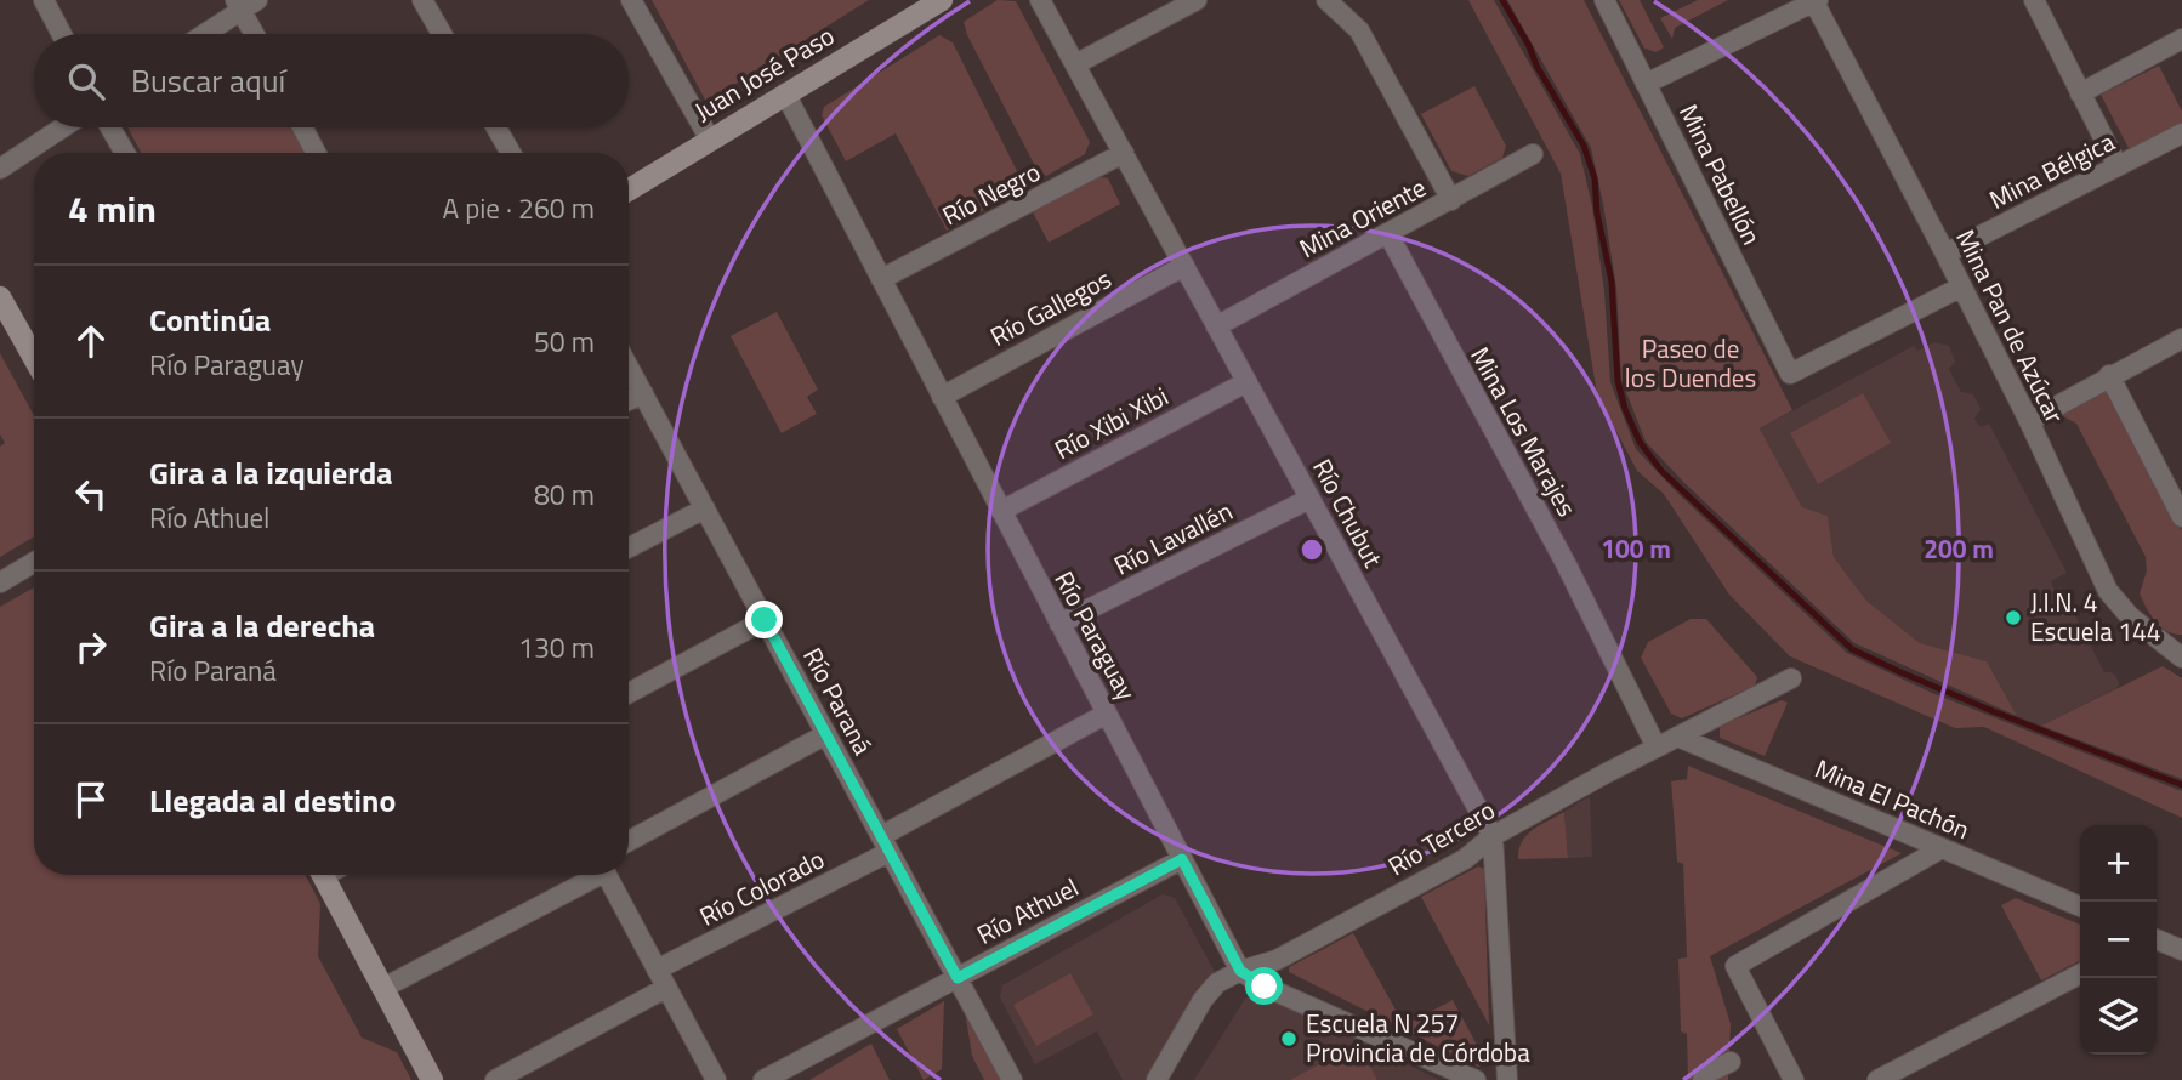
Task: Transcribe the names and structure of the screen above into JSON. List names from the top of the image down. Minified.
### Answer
{"streets":{"main road":["Juan José Paso"],"street":["Mina Bélgica","Mina Pabellón","Río Negro","Mina Oriente","Río Gallegos","Mina Pan de Azúcar","Río Xibi Xibi","Mina Los Marajes","Río Chubut","Río Lavallén","Río Paraguay","Río Paraná","Mina El Pachón","Río Tercero","Río Colorado","Río Athuel"]},"crossings":[["Juan José Paso","Río Paraguay"],["Mina Bélgica","Mina Pan de Azúcar"],["Mina Pabellón","Mina Pan de Azúcar"],["Río Negro","Río Chubut"],["Río Negro","Río Paraguay"],["Mina Oriente","Mina Los Marajes"],["Mina Oriente","Río Chubut"],["Río Gallegos","Río Chubut"],["Río Gallegos","Río Paraguay"],["Río Xibi Xibi","Río Chubut"],["Río Xibi Xibi","Río Paraguay"],["Mina Los Marajes","Río Tercero"],["Río Chubut","Río Lavallén"],["Río Chubut","Río Tercero"],["Río Lavallén","Río Paraguay"],["Río Paraguay","Río Tercero"],["Río Paraguay","Río Colorado"],["Río Paraguay","Río Athuel"],["Río Paraná","Río Colorado"],["Río Paraná","Río Athuel"],["Mina El Pachón","Río Tercero"]],"parks":["Paseo de los Duendes"],"places":["J.I.N. 4 Escuela 144","Escuela N 257 Provincia de Córdoba"],"page":{"search":"Buscar aquí","heading":["4 min","A pie · 260 m"],"list":[["Continúa","Río Paraguay","50 m"],["Gira a la izquierda","Río Athuel","80 m"],["Gira a la derecha","Río Paraná","130 m"],"Llegada al destino"],"map_buttons":["+","−"]},"rings":["100 m","200 m"]}
